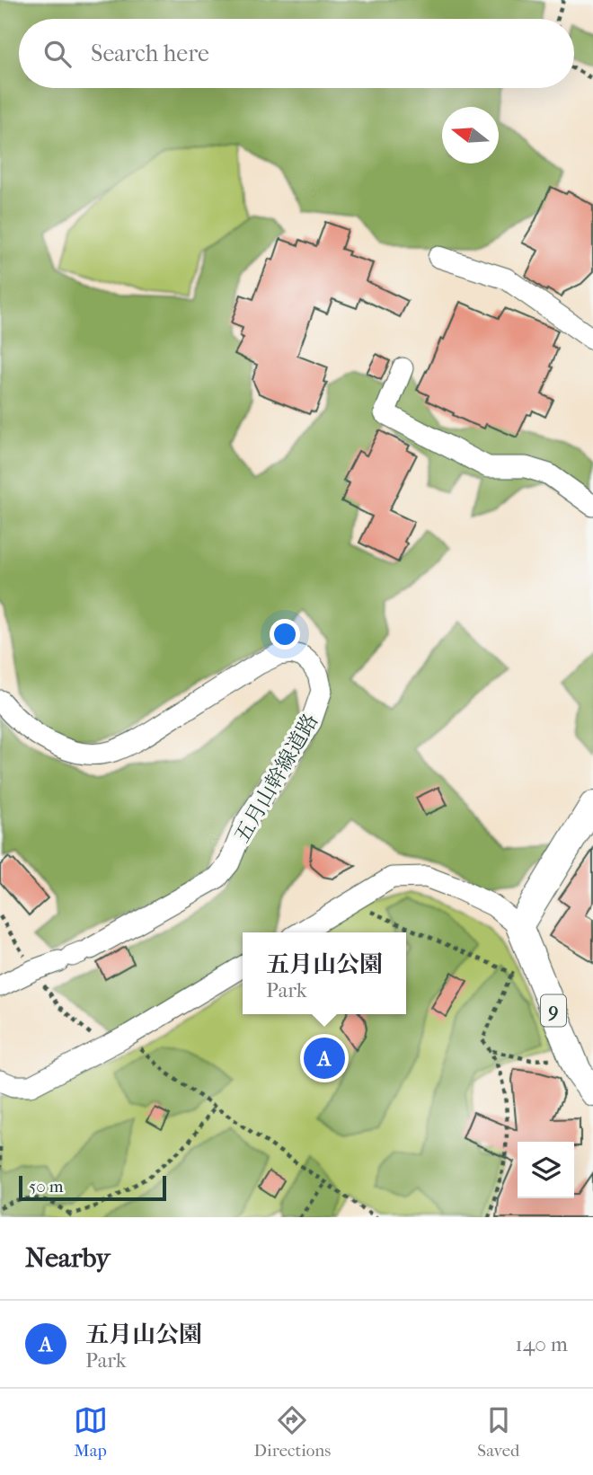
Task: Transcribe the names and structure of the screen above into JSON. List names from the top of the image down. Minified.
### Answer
{"streets":{"main road":["9"],"street":["五月山幹線道路"]},"scale_bar":"50 m","north":"left","page":{"search":"Search here","popup":["五月山公園","Park"],"pins":"A","scale":"50 m","heading":"Nearby","list":[{"mark":"A","name":"五月山公園","note":"Park","value":"140 m"}],"nav":["Map","Directions","Saved"]}}
